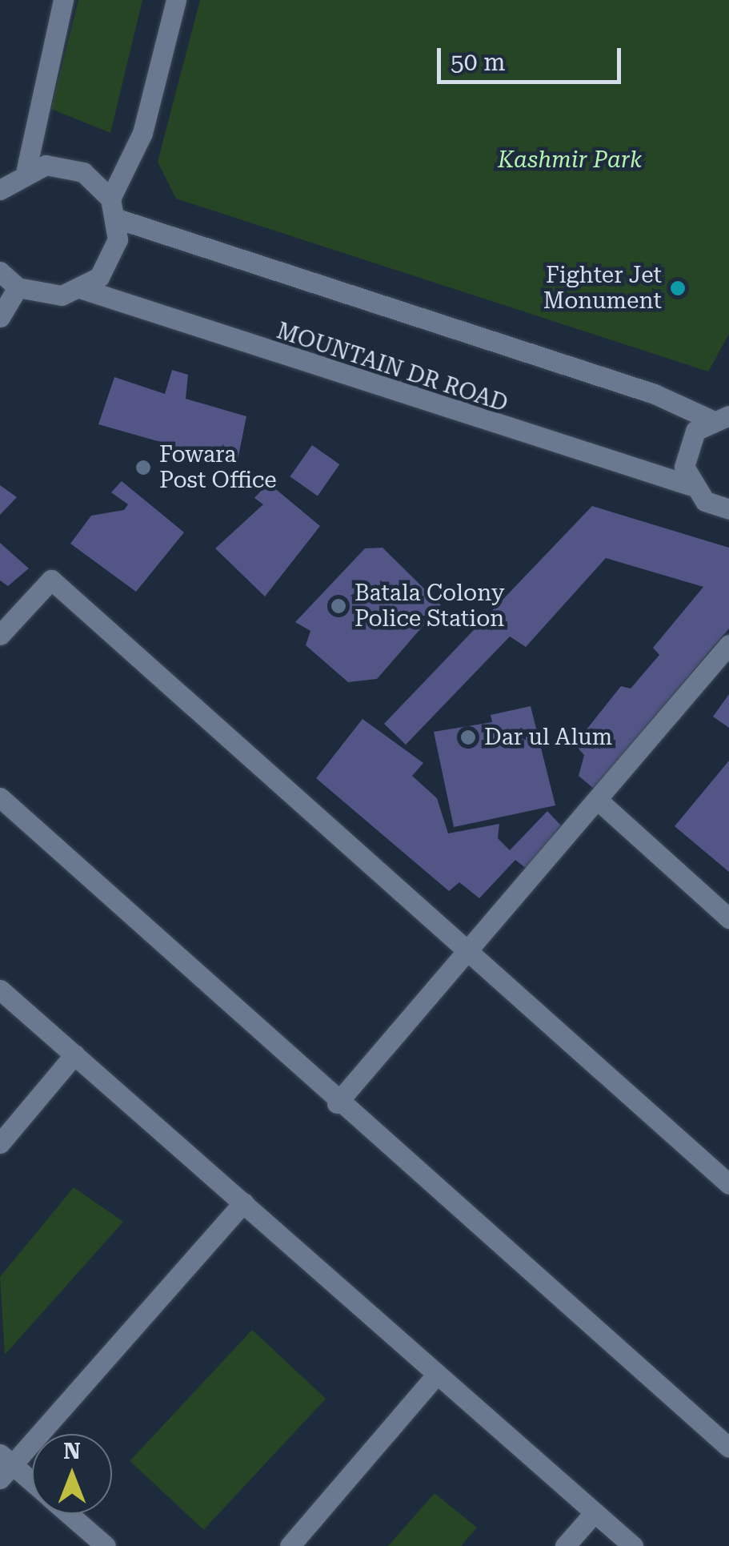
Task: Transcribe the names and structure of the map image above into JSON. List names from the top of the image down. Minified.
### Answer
{"streets":{"street":["MOUNTAIN DR ROAD"]},"parks":["Kashmir Park"],"places":["Fighter Jet Monument","Fowara Post Office","Batala Colony Police Station","Dar ul Alum"],"scale_bar":"50 m","north":"top"}
